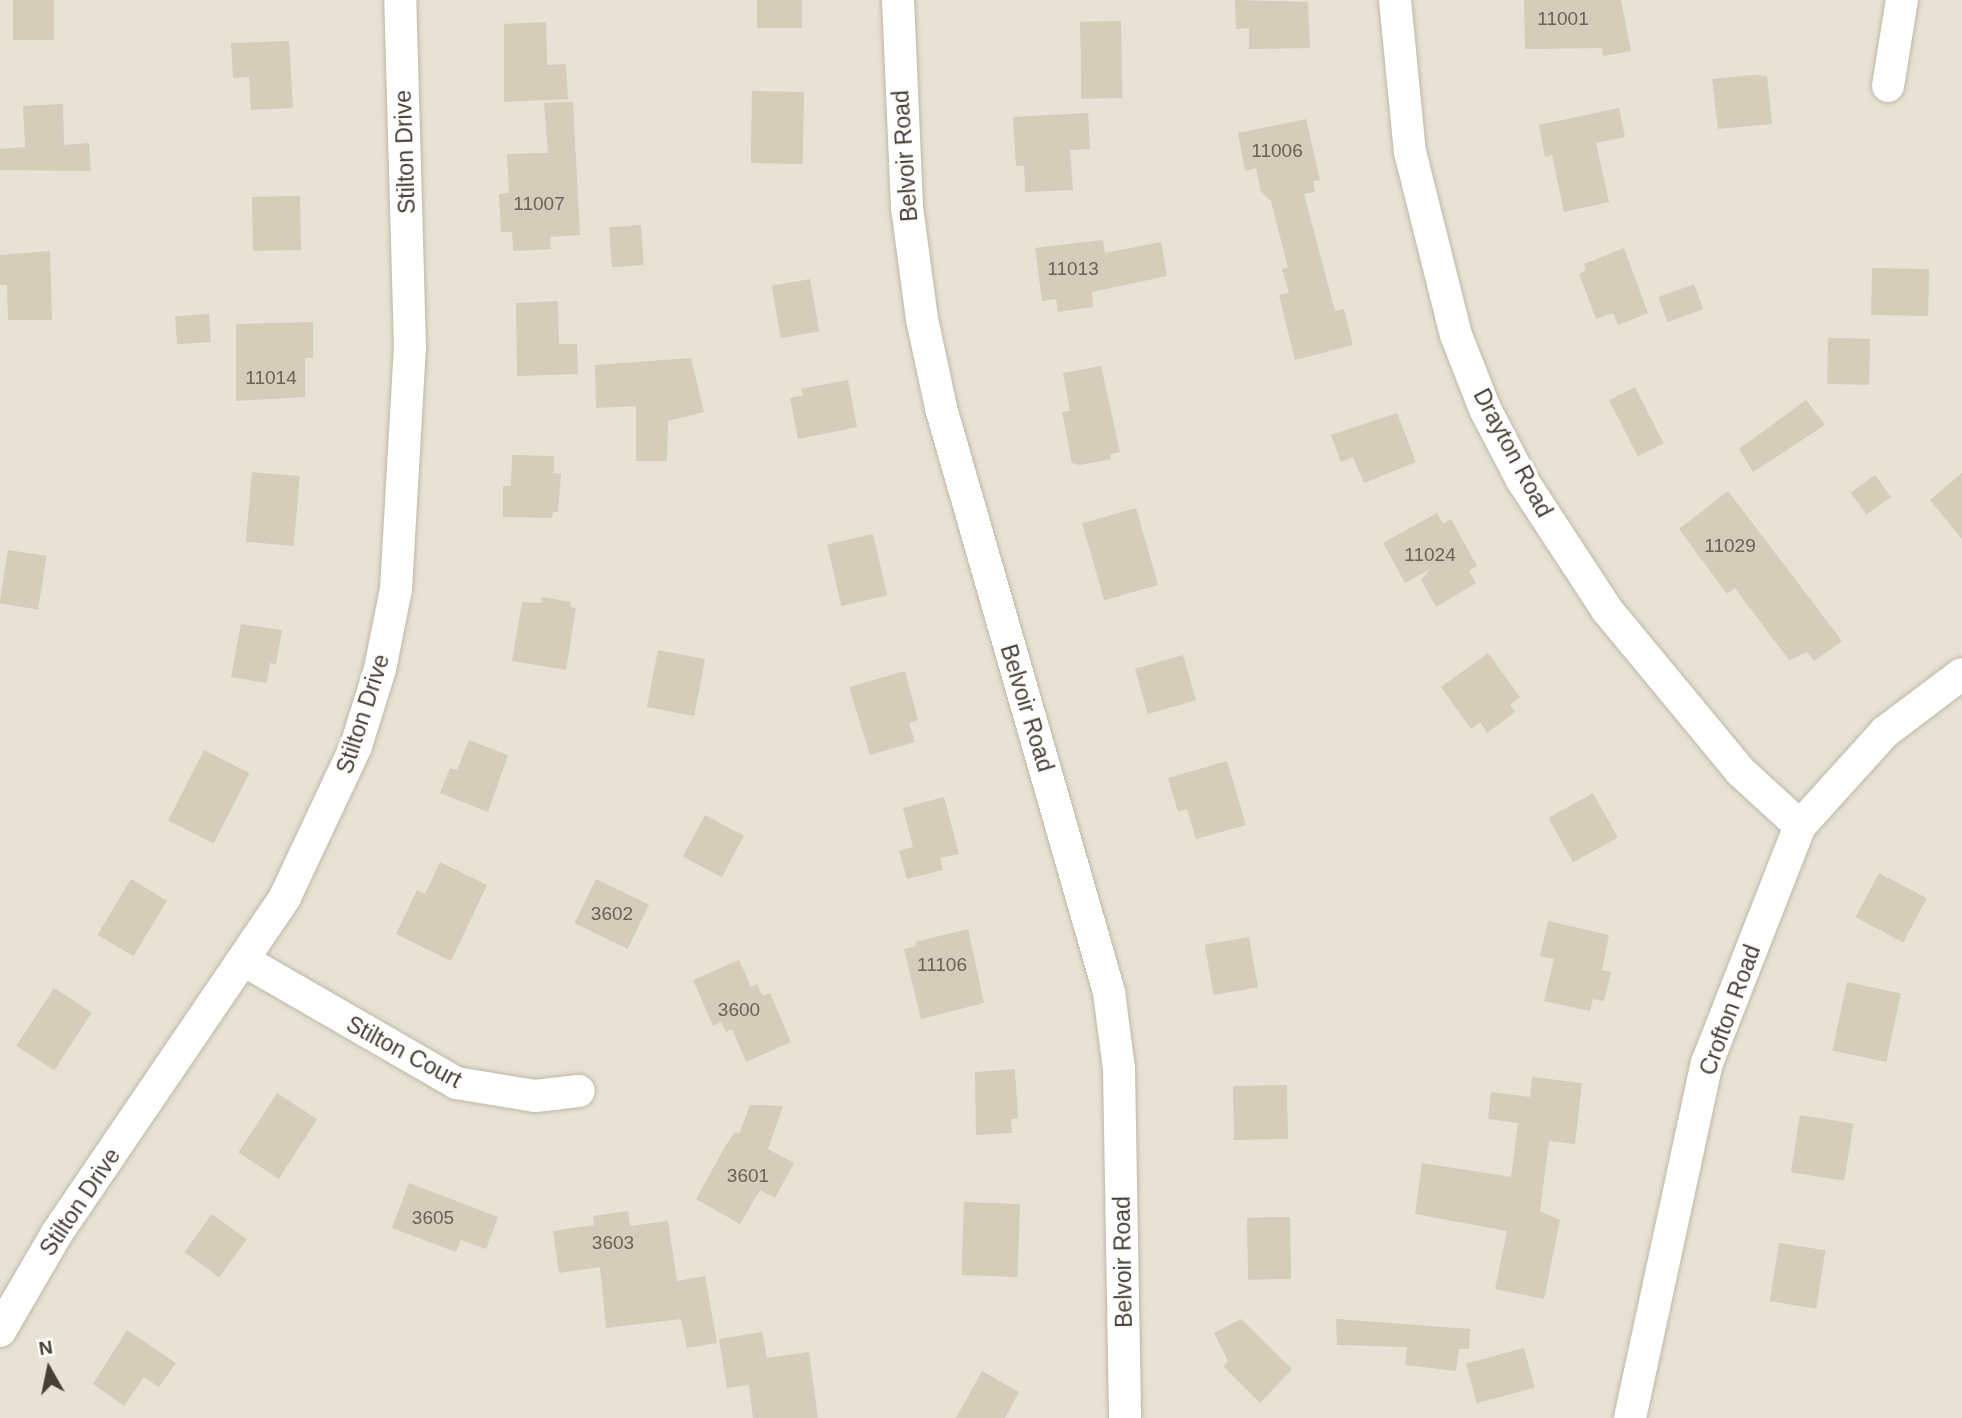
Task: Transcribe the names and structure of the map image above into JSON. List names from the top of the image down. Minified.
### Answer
{"streets":{"street":["Stilton Drive","Belvoir Road","Drayton Road","Crofton Road","Stilton Court"]},"crossings":[["Stilton Drive","Stilton Court"],["Drayton Road","Crofton Road"]],"house_numbers":["11001","11006","11007","11013","11014","11029","11024","3602","11106","3600","3601","3605","3603"],"north":"top"}
